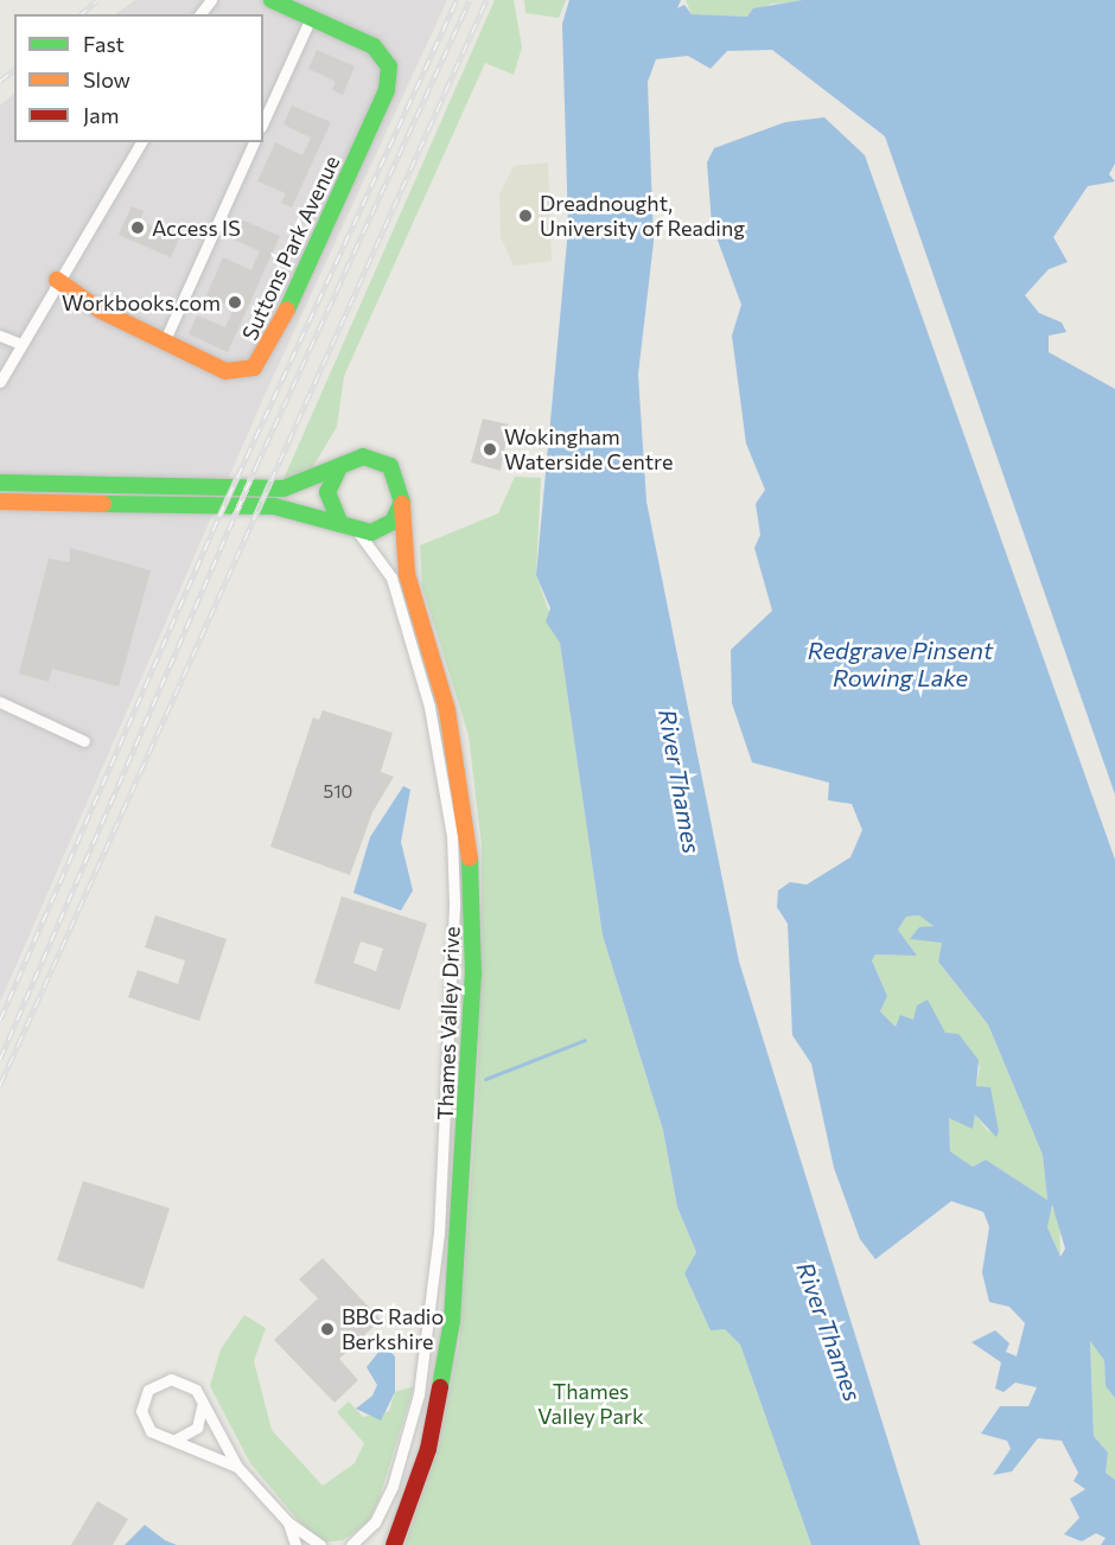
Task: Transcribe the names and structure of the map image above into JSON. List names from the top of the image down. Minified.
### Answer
{"streets":{"street":["Suttons Park Avenue","Thames Valley Drive"]},"water":["Redgrave Pinsent Rowing Lake","River Thames"],"parks":["Thames Valley Park"],"places":["Dreadnought, University of Reading","Access IS","Workbooks.com","Wokingham Waterside Centre","BBC Radio Berkshire"],"house_numbers":["510"],"legend":["Fast","Slow","Jam"]}
